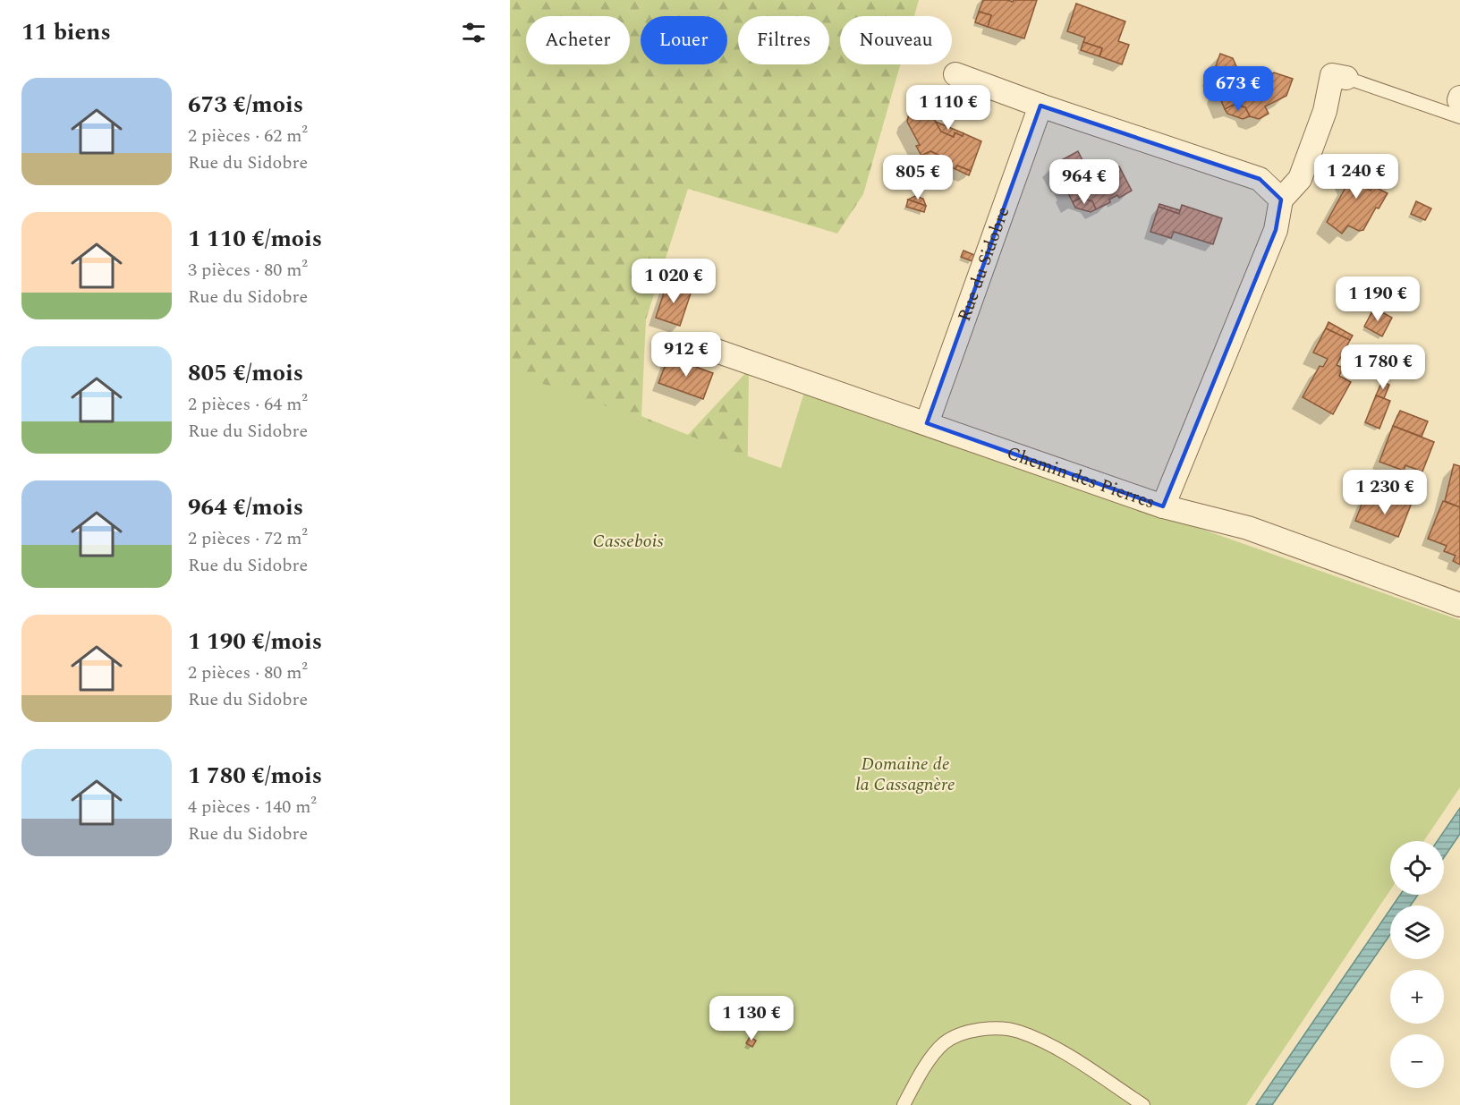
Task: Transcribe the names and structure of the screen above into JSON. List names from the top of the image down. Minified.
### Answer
{"streets":{"street":["Rue du Sidobre","Chemin des Pierres"]},"crossings":[["Rue du Sidobre","Chemin des Pierres"]],"parks":["Cassebois","Domaine de la Cassagnère"],"page":{"heading":"11 biens","chip":["Acheter","Louer","Filtres","Nouveau"],"list":[{"name":"673 €/mois","note":"2 pièces · 62 m² · Rue du Sidobre"},{"name":"1 110 €/mois","note":"3 pièces · 80 m² · Rue du Sidobre"},{"name":"805 €/mois","note":"2 pièces · 64 m² · Rue du Sidobre"},{"name":"964 €/mois","note":"2 pièces · 72 m² · Rue du Sidobre"},{"name":"1 190 €/mois","note":"2 pièces · 80 m² · Rue du Sidobre"},{"name":"1 780 €/mois","note":"4 pièces · 140 m² · Rue du Sidobre"}],"price":["673 €","1 110 €","1 240 €","805 €","964 €","1 020 €","1 190 €","912 €","1 780 €","1 230 €","1 130 €"],"map_buttons":["+","−"]}}
